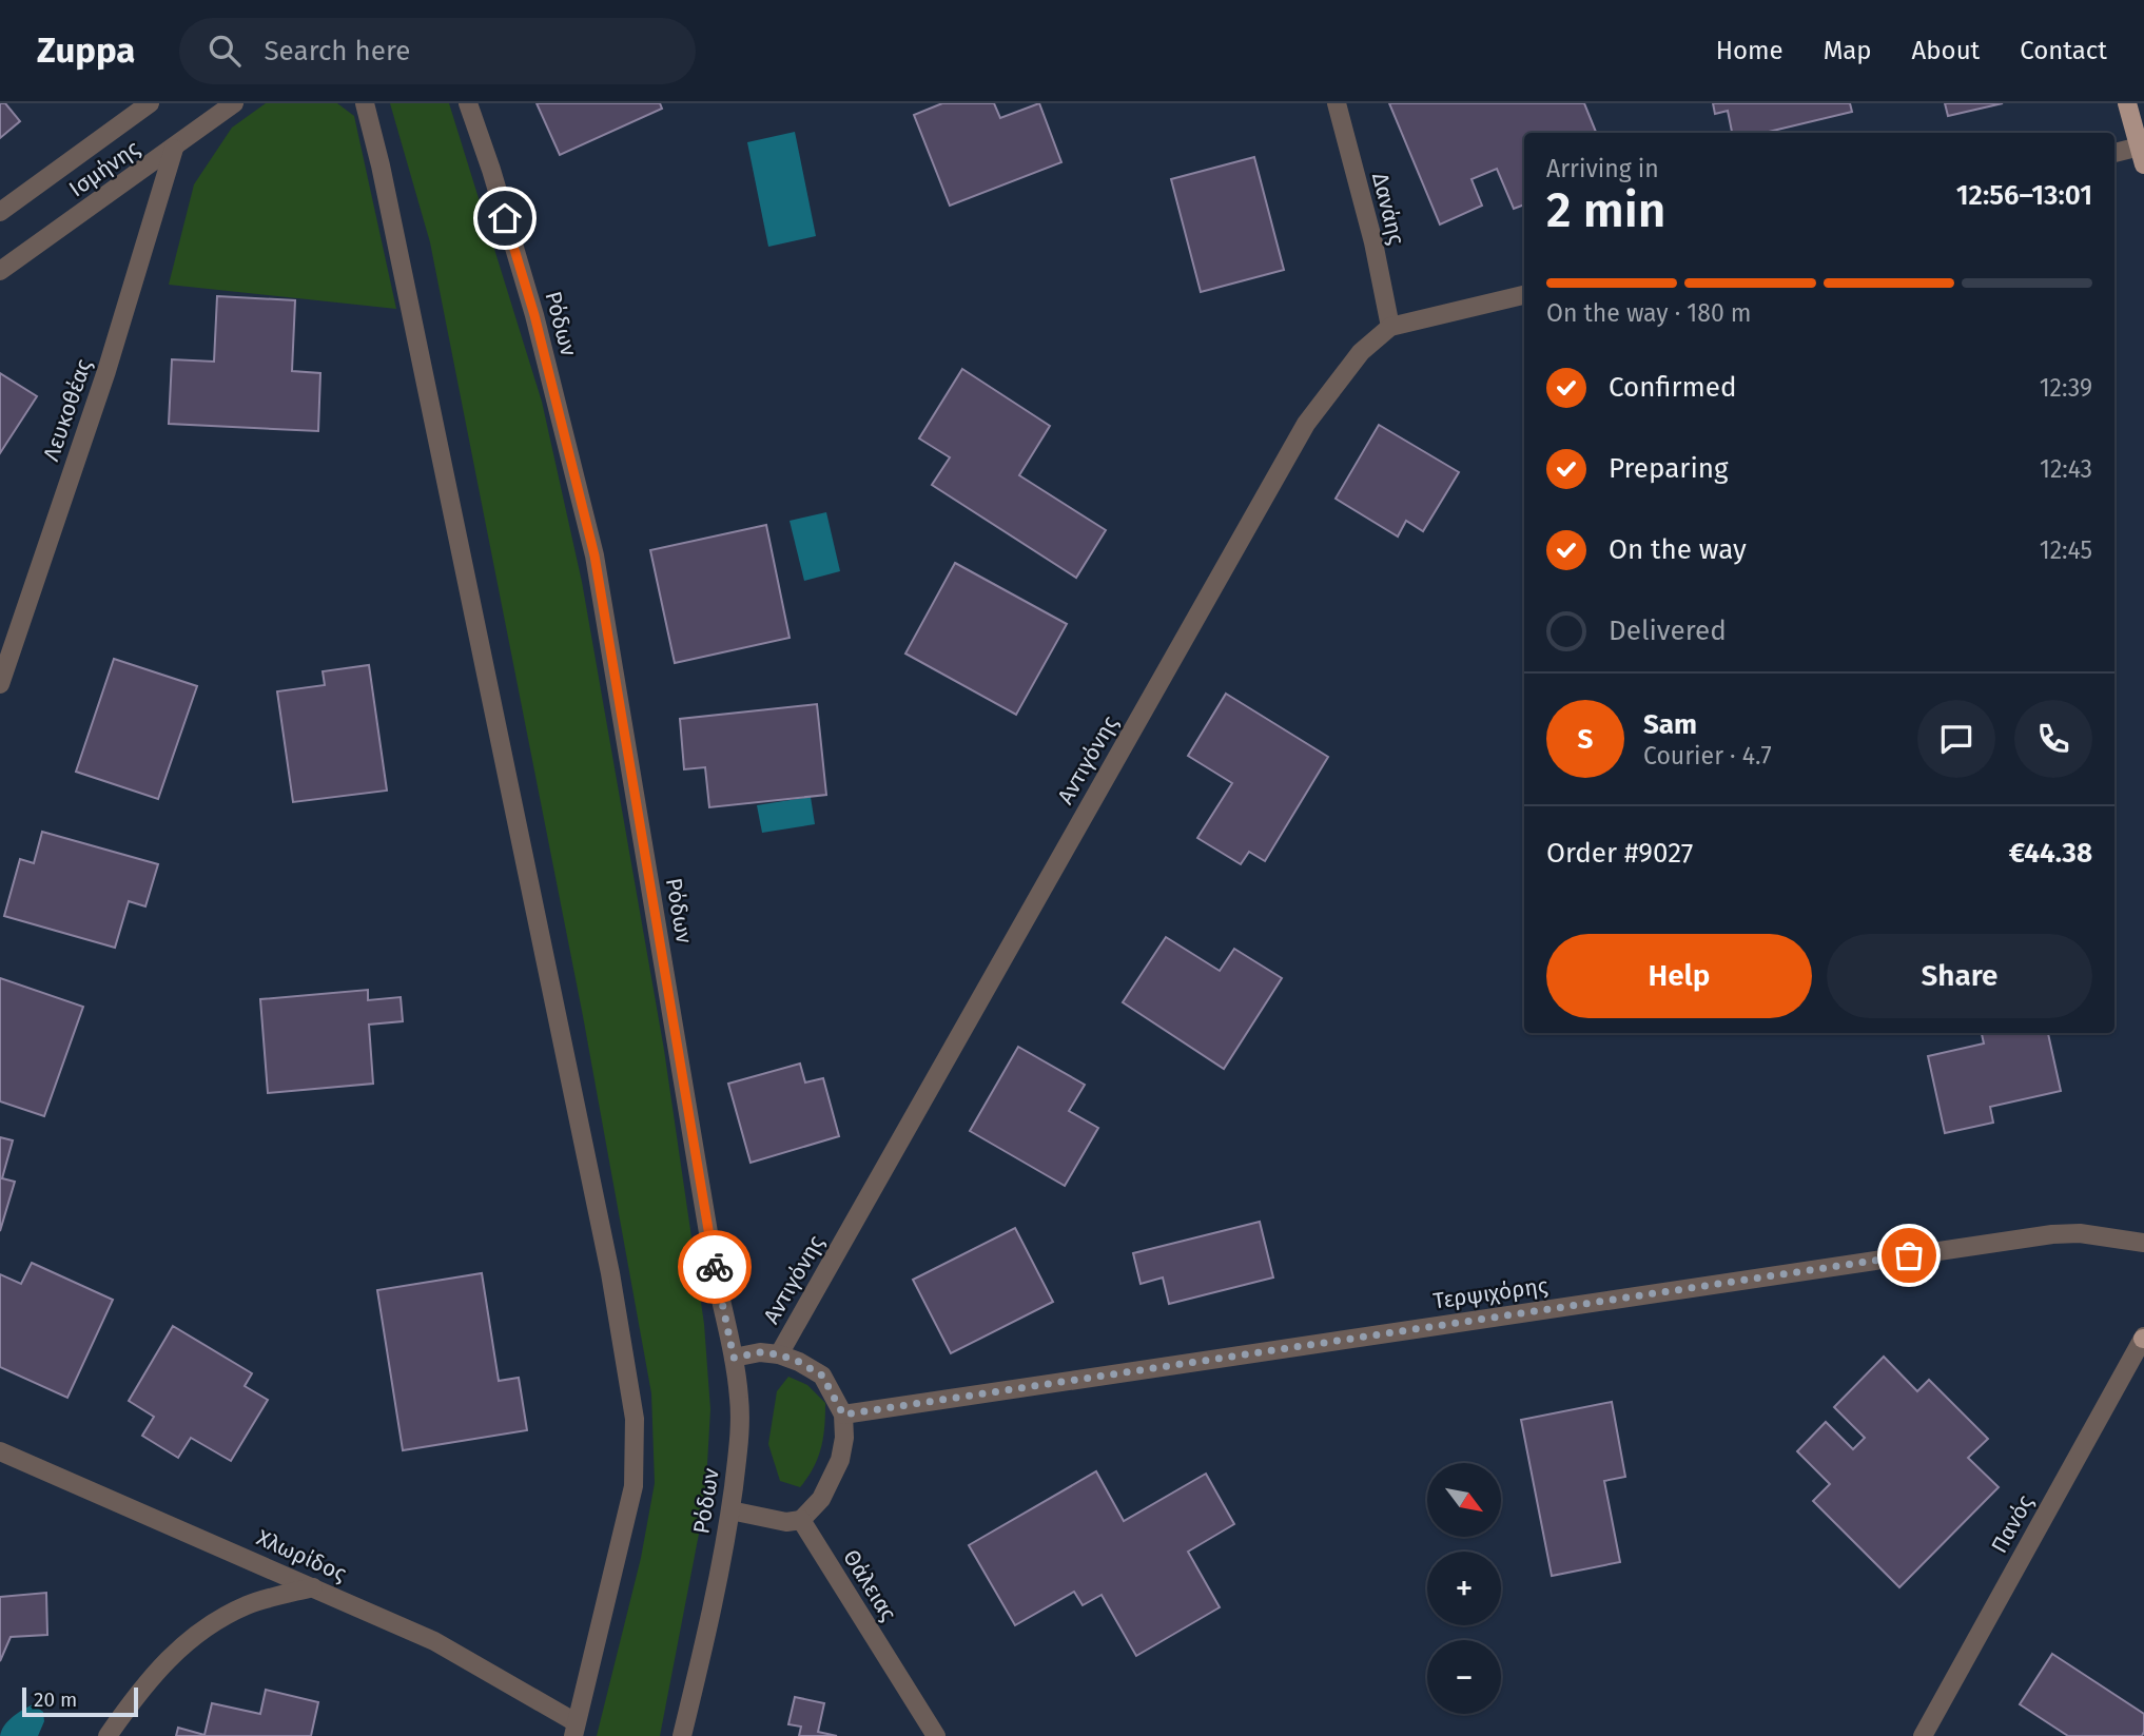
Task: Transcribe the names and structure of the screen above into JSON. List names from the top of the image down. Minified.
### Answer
{"streets":{"street":["Ισμήνης","Δανάης","Ρόδων","Λευκοθέας","Αντιγόνης","Τερψιχόρης","Πανός","Χλωρίδος","Θάλειας"]},"crossings":[["Ισμήνης","Λευκοθέας"],["Δανάης","Αντιγόνης"]],"scale_bar":"20 m","north":"bottom right","page":{"header":"Zuppa","search":"Search here","nav":["Home","Map","About","Contact"],"heading":["2 min","Arriving in","12:56–13:01"],"panel":["Sam","Courier · 4.7","Order #9027","€44.38"],"bar":"On the way · 180 m","list":[["Confirmed","12:39"],["Preparing","12:43"],["On the way","12:45"],"Delivered"],"round":"S","buttons":["Help","Share"],"map_buttons":["+","−"],"scale":"20 m"}}
